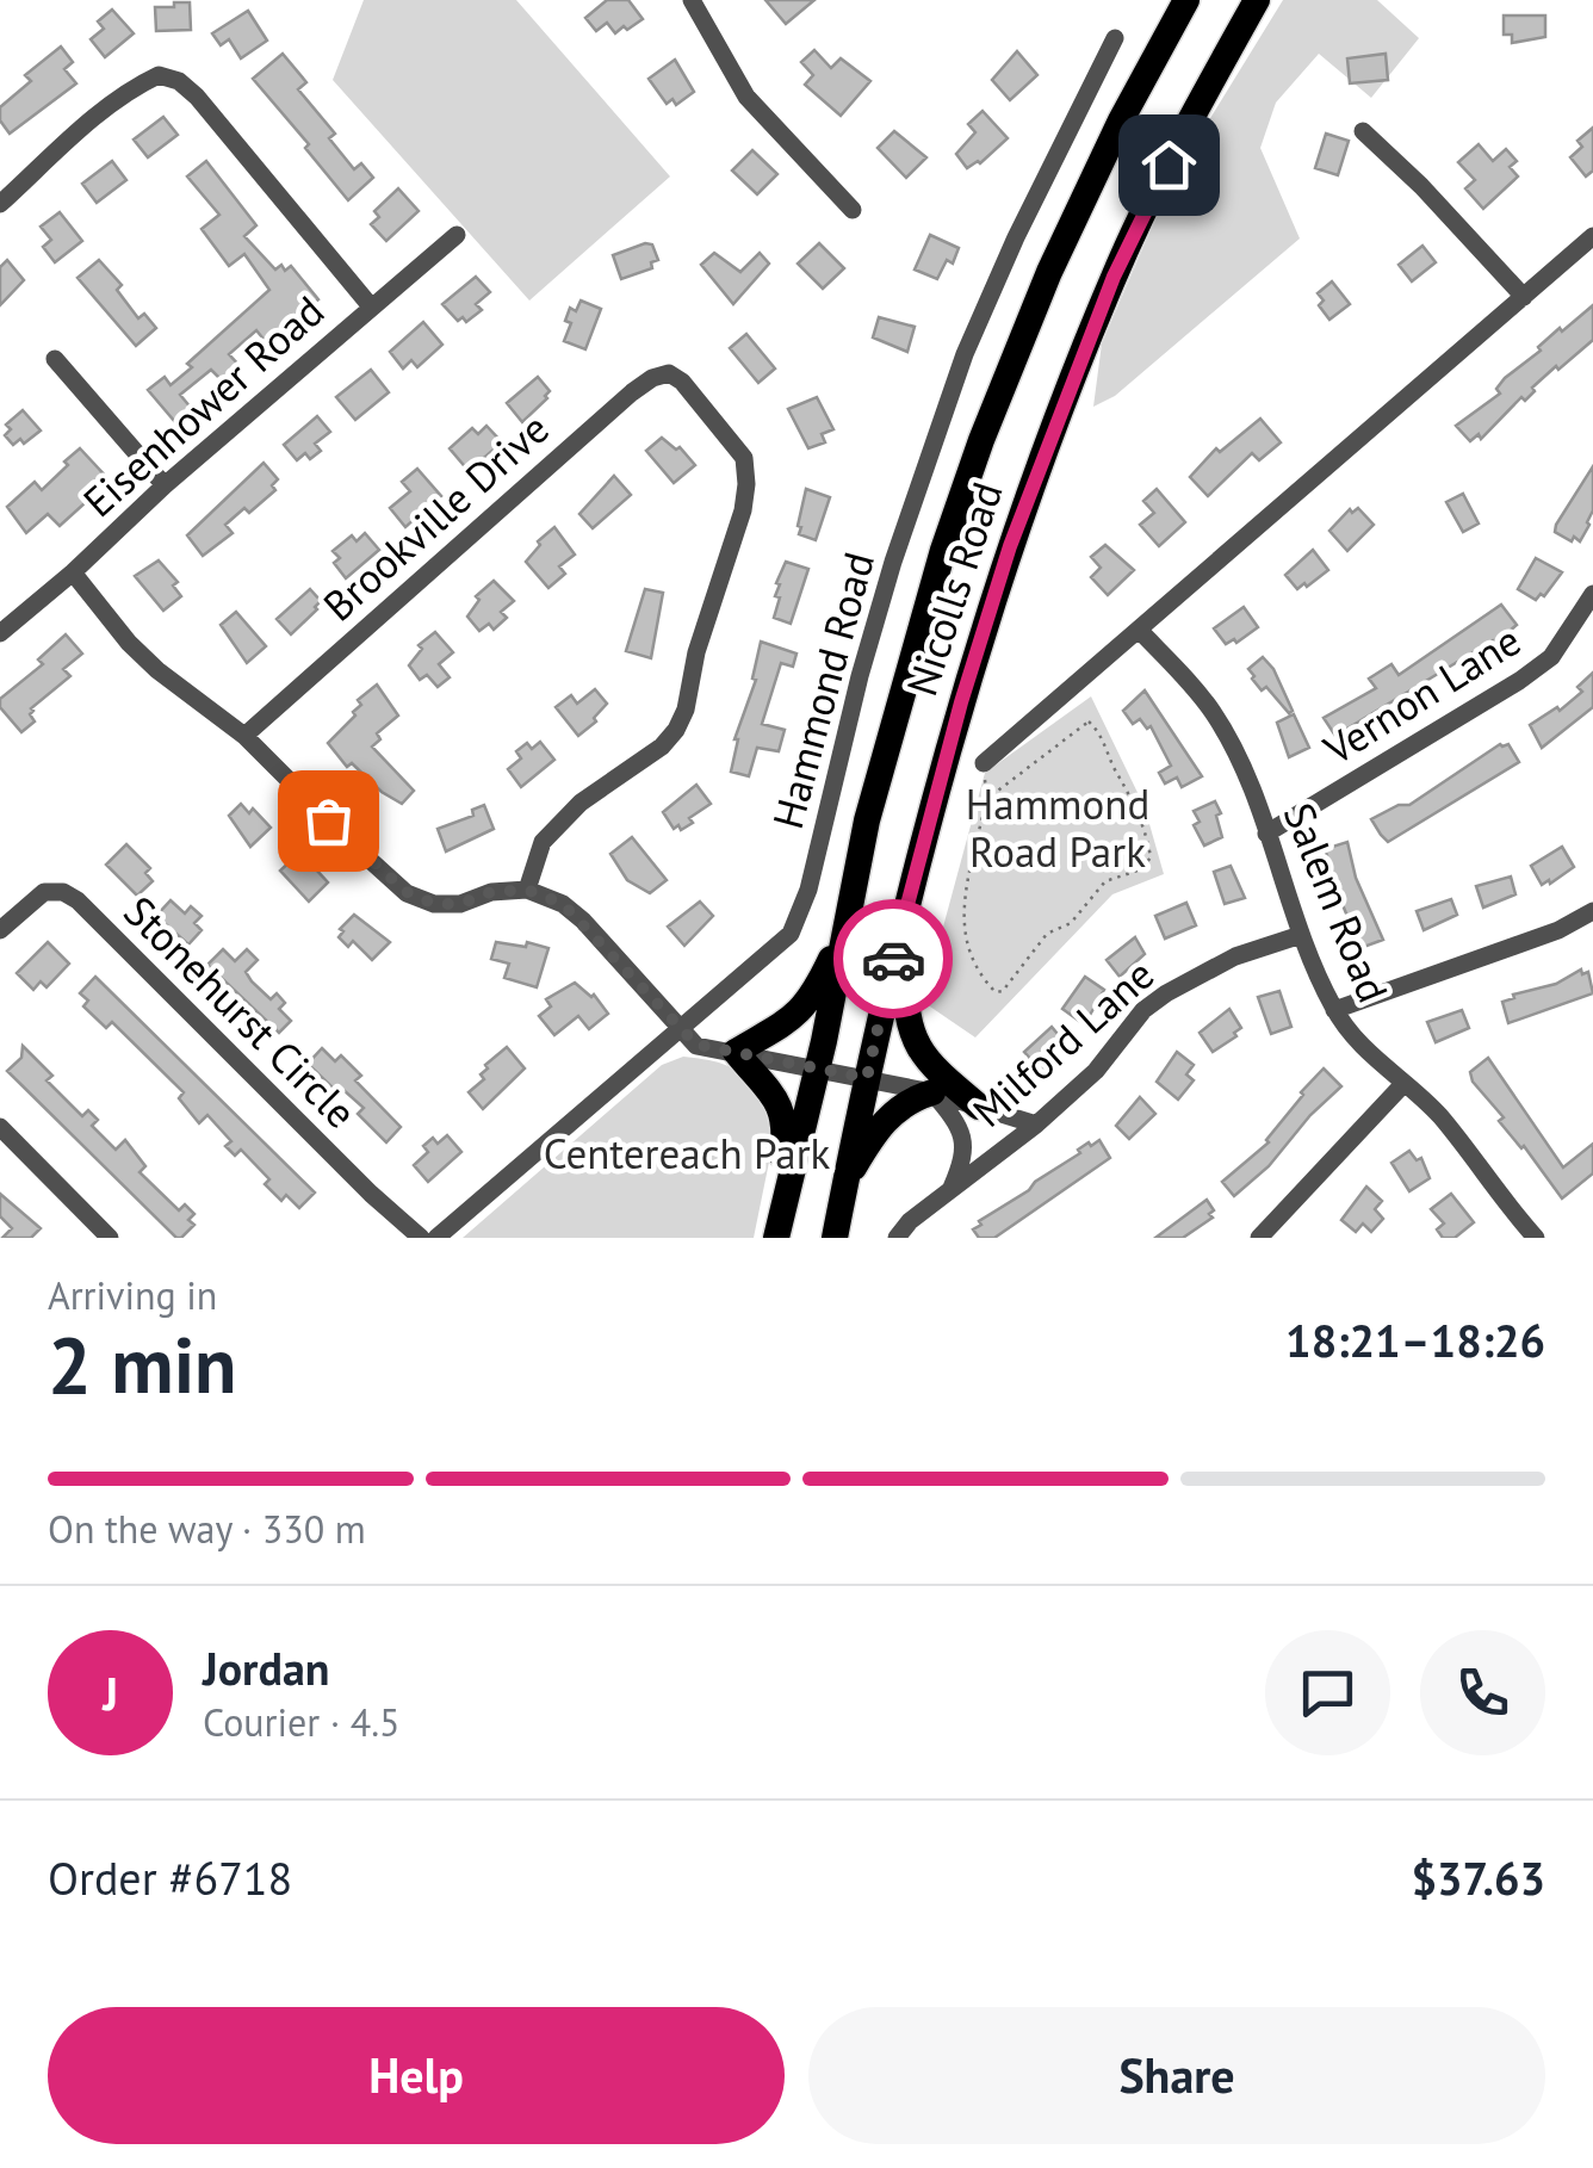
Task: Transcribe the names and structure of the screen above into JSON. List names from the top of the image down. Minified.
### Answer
{"streets":{"highway":["Nicolls Road"],"street":["Eisenhower Road","Brookville Drive","Hammond Road","Vernon Lane","Salem Road","Stonehurst Circle","Milford Lane"]},"crossings":[["Vernon Lane","Salem Road"],["Salem Road","Milford Lane"]],"parks":["Hammond Road Park","Centereach Park"],"page":{"heading":["2 min","Arriving in","18:21–18:26"],"panel":["Jordan","Courier · 4.5","Order #6718","$37.63"],"bar":"On the way · 330 m","round":"J","buttons":["Help","Share"]}}
